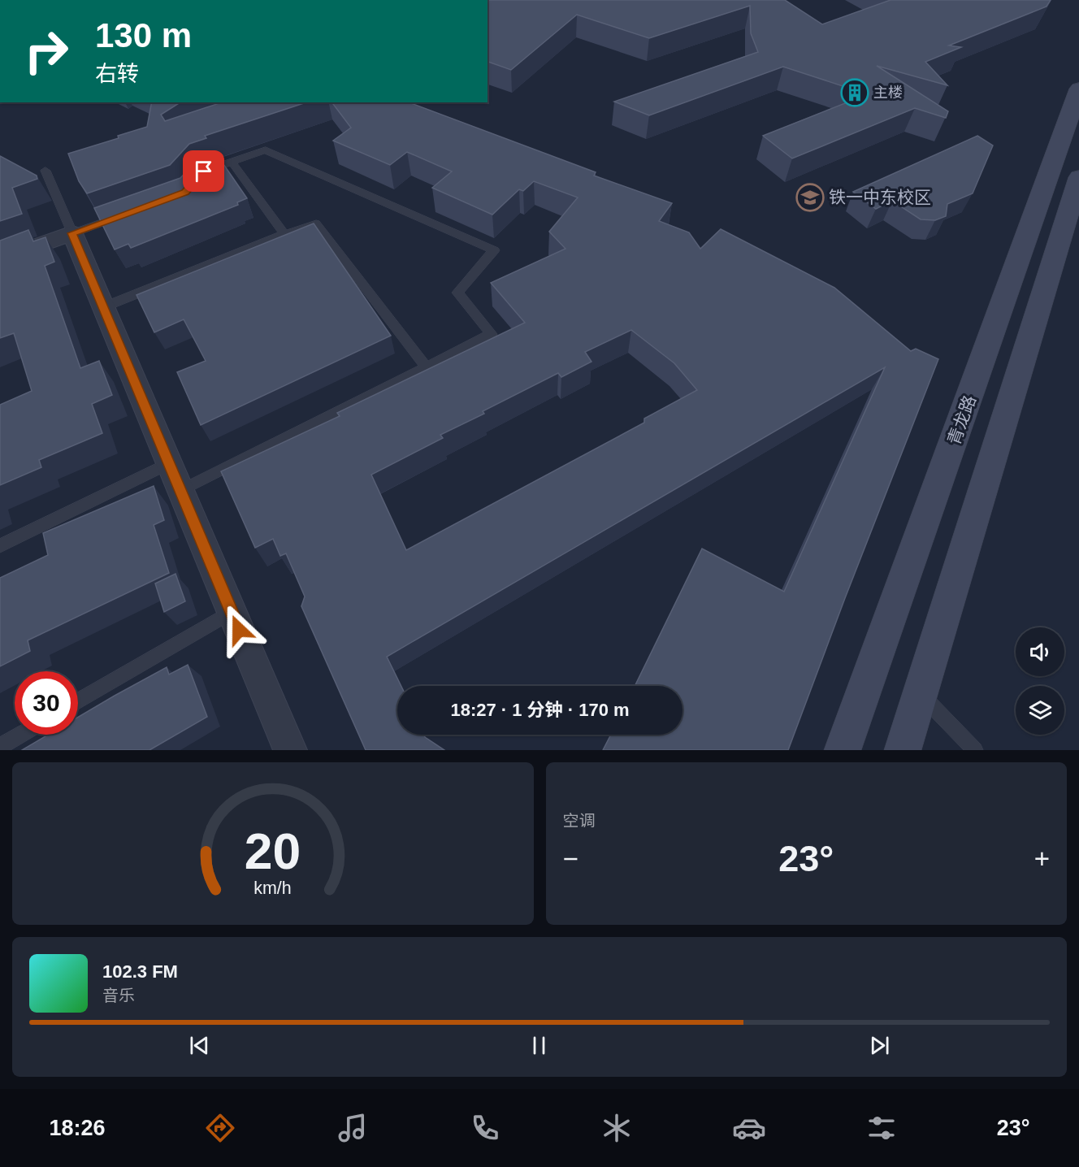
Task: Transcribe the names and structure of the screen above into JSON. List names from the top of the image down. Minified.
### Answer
{"streets":{"street":["青龙路"]},"places":{"building":["主楼"],"school or university":["铁一中东校区"]},"page":{"turn":["130 m","右转"],"limit":"30","trip":"18:27 · 1 分钟 · 170 m","tile":"空调","heat":["−","23°","+"],"song":["102.3 FM","音乐"],"tabs":["18:26","23°"],"gauge":["20","km/h"]}}
